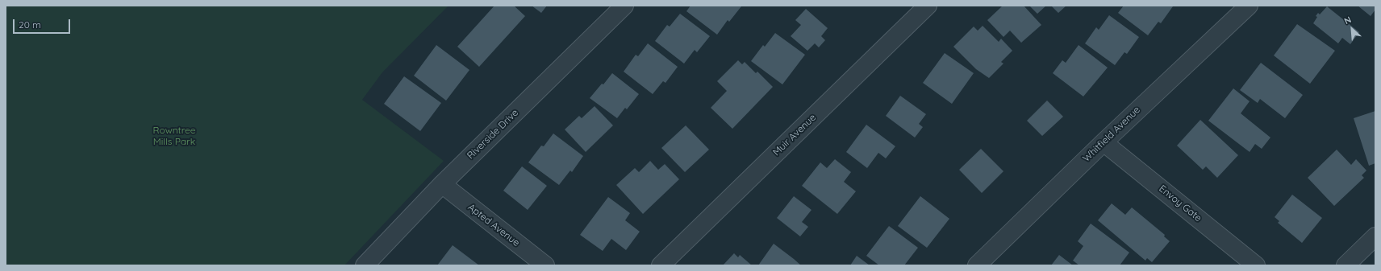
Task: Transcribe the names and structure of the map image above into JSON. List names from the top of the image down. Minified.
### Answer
{"streets":{"street":["Riverside Drive","Whitfield Avenue","Muir Avenue","Envoy Gate","Apted Avenue"]},"crossings":[["Riverside Drive","Apted Avenue"],["Whitfield Avenue","Envoy Gate"]],"parks":["Rowntree Mills Park"],"scale_bar":"20 m","north":"top left"}
